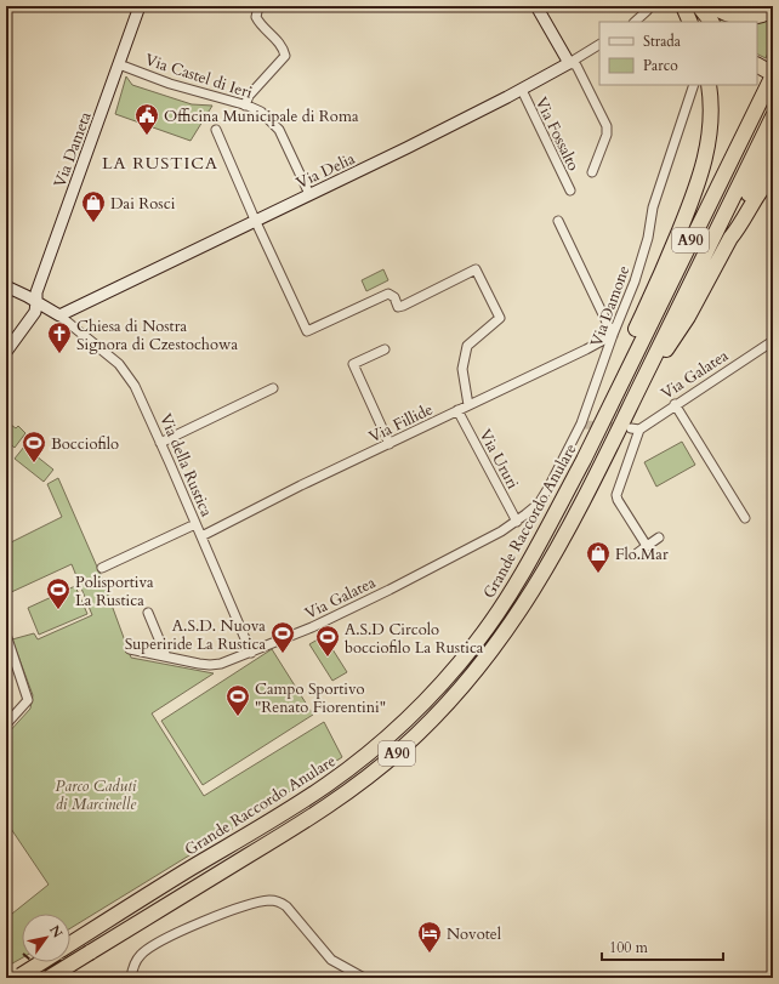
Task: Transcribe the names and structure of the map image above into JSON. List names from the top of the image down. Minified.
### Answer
{"streets":{"highway":["A90","Grande Raccordo Anulare"],"street":["Via Castel di Ieri","Via Fossalto","Via Dameta","Via Delia","Via Damone","Via Galatea","Via Fillide","Via Ururi","Via della Rustica"]},"crossings":[["Via Castel di Ieri","Via Dameta"],["Via Castel di Ieri","Via Delia"],["Via Fossalto","Via Delia"],["Via Delia","Via della Rustica"],["Via Damone","Via Galatea"],["Via Damone","Via Fillide"],["Via Damone","Via Ururi"],["Via Galatea","Via Ururi"],["Via Galatea","Via della Rustica"],["Via Fillide","Via Ururi"],["Via Fillide","Via della Rustica"]],"districts":["LA RUSTICA"],"parks":["Parco Caduti di Marcinelle"],"places":{"public building":["Officina Municipale di Roma"],"shop":["Dai Rosci","Flo.Mar"],"church":["Chiesa di Nostra Signora di Czestochowa"],"sports":["Bocciofilo","Polisportiva La Rustica","A.S.D. Nuova Superiride La Rustica","A.S.D Circolo bocciofilo La Rustica","Campo Sportivo \"Renato Fiorentini\""],"hotel":["Novotel"]},"legend":["Strada","Parco"],"scale_bar":"100 m","north":"top right"}
